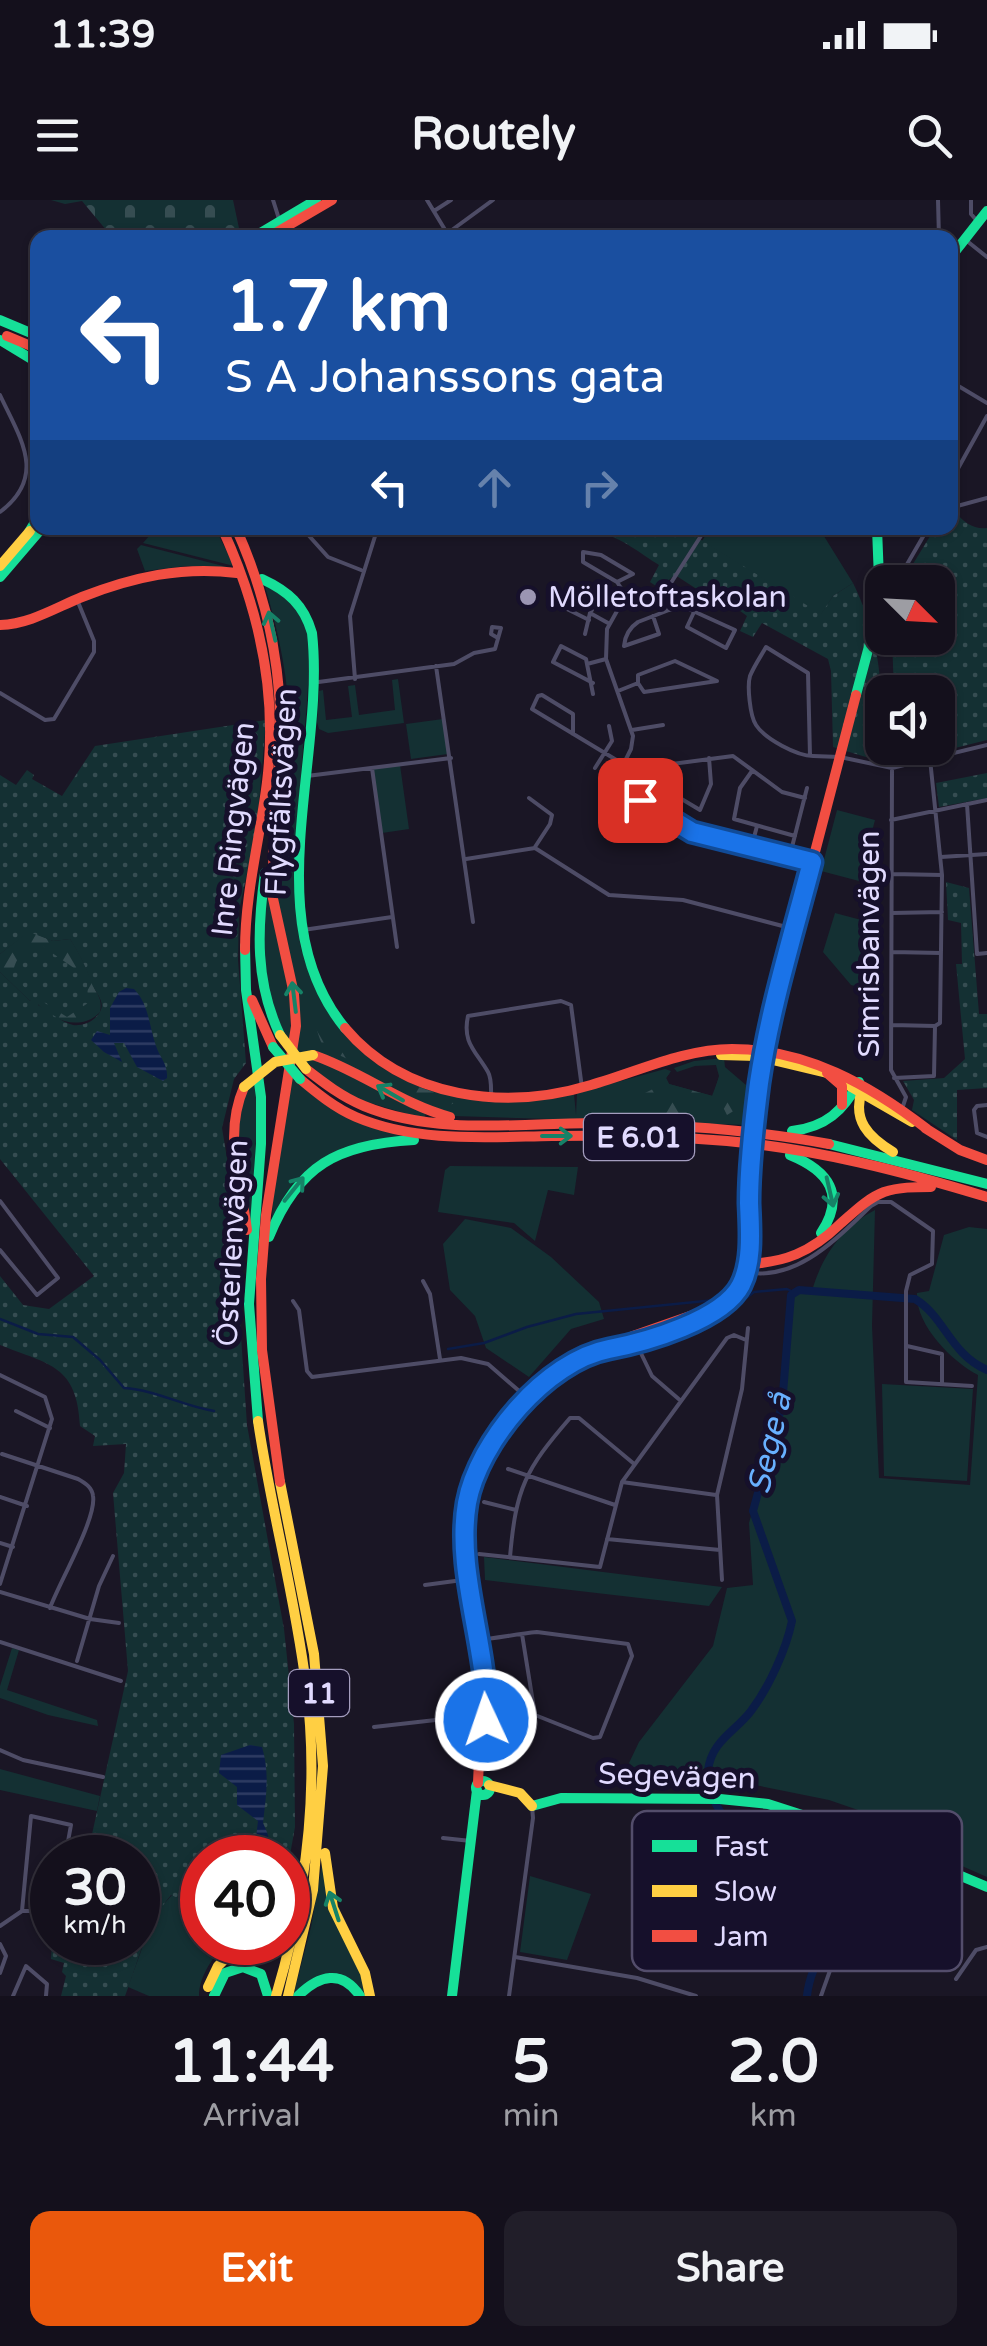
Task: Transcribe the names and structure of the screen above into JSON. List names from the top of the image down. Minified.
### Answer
{"streets":{"main road":["Flygfältsvägen","Inre Ringvägen","E 6.01","Österlenvägen","11","Segevägen"],"street":["Simrisbanvägen"]},"crossings":[["Inre Ringvägen","Österlenvägen"],["Österlenvägen","11"]],"water":["Sege å"],"places":["Mölletoftaskolan"],"legend":["Fast","Slow","Jam"],"north":"bottom right","page":{"status":"11:39","header":"Routely","turn":["1.7 km","S A Johanssons gata"],"speed":"30 km/h","limit":"40","eta":["11:44","Arrival","5","min","2.0","km"],"buttons":["Exit","Share"]}}
